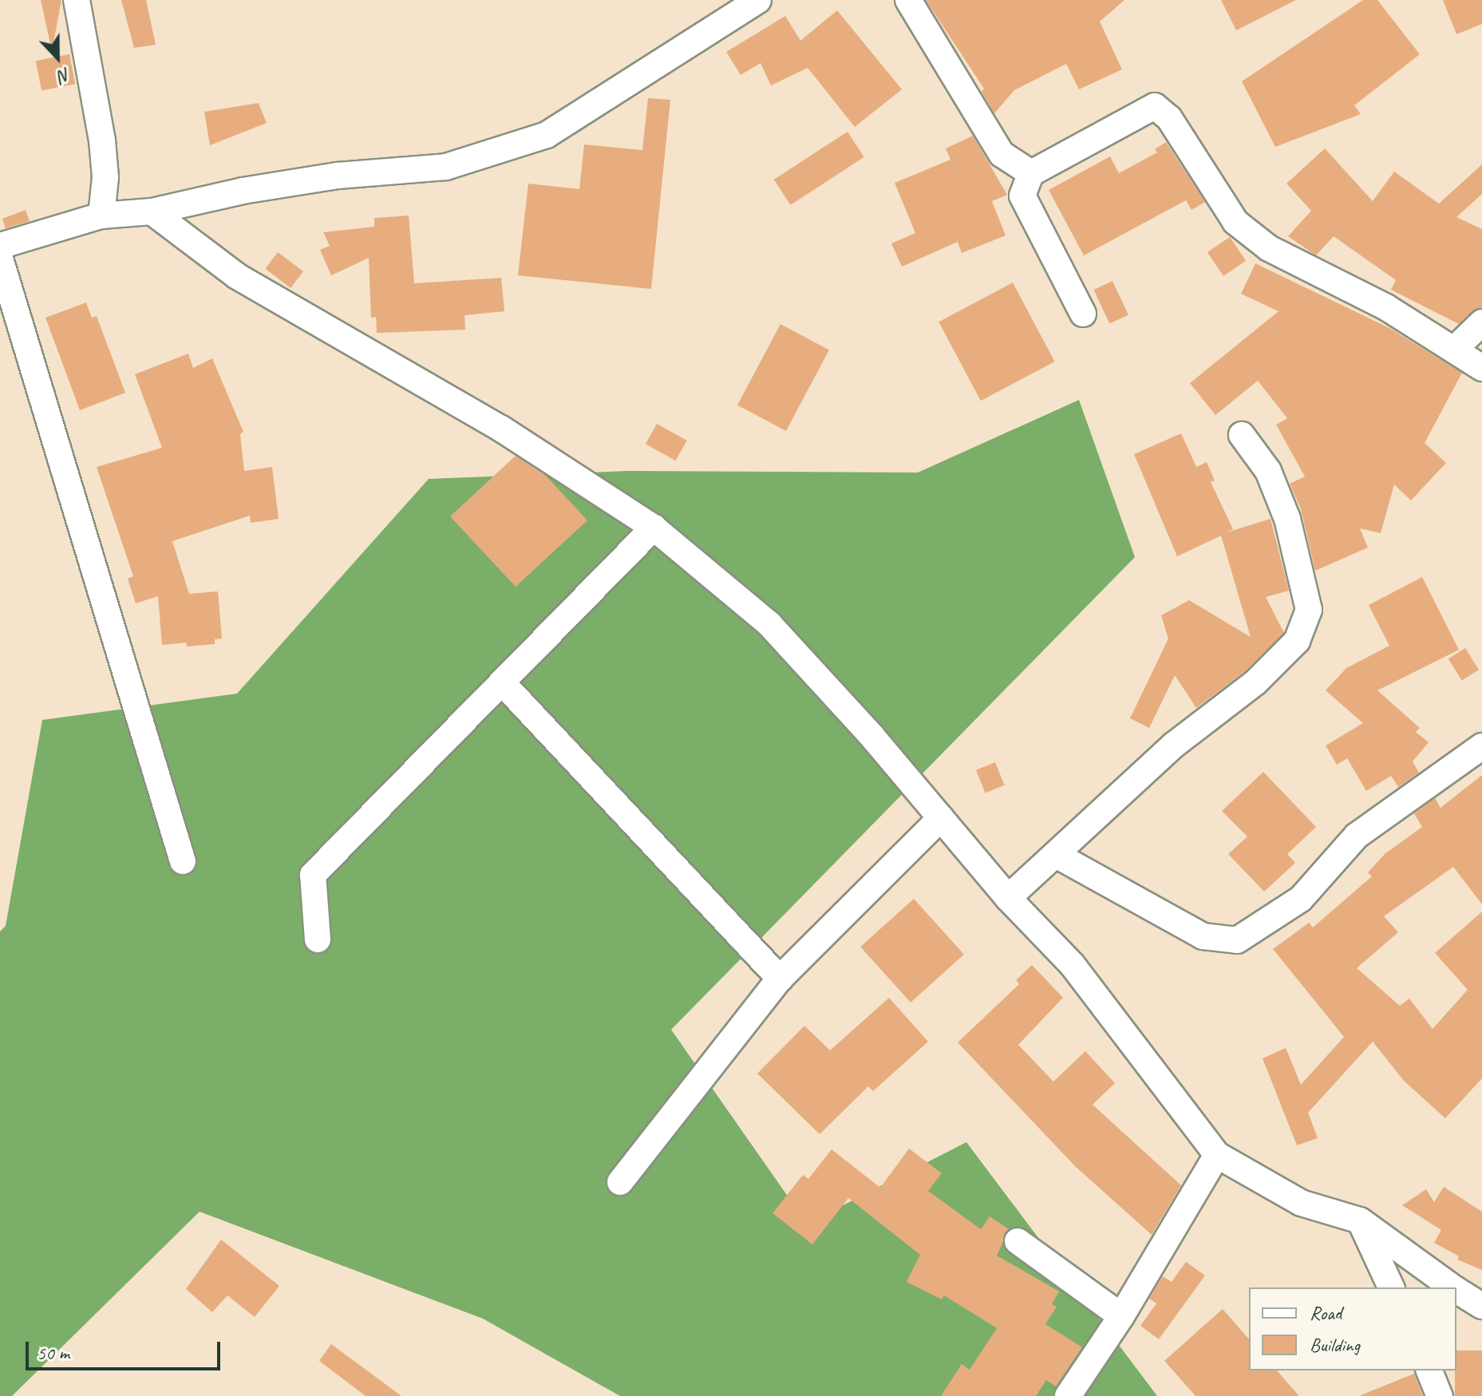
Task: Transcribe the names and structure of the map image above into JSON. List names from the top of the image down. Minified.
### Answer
{"legend":["Road","Building"],"scale_bar":"50 m","north":"bottom"}
